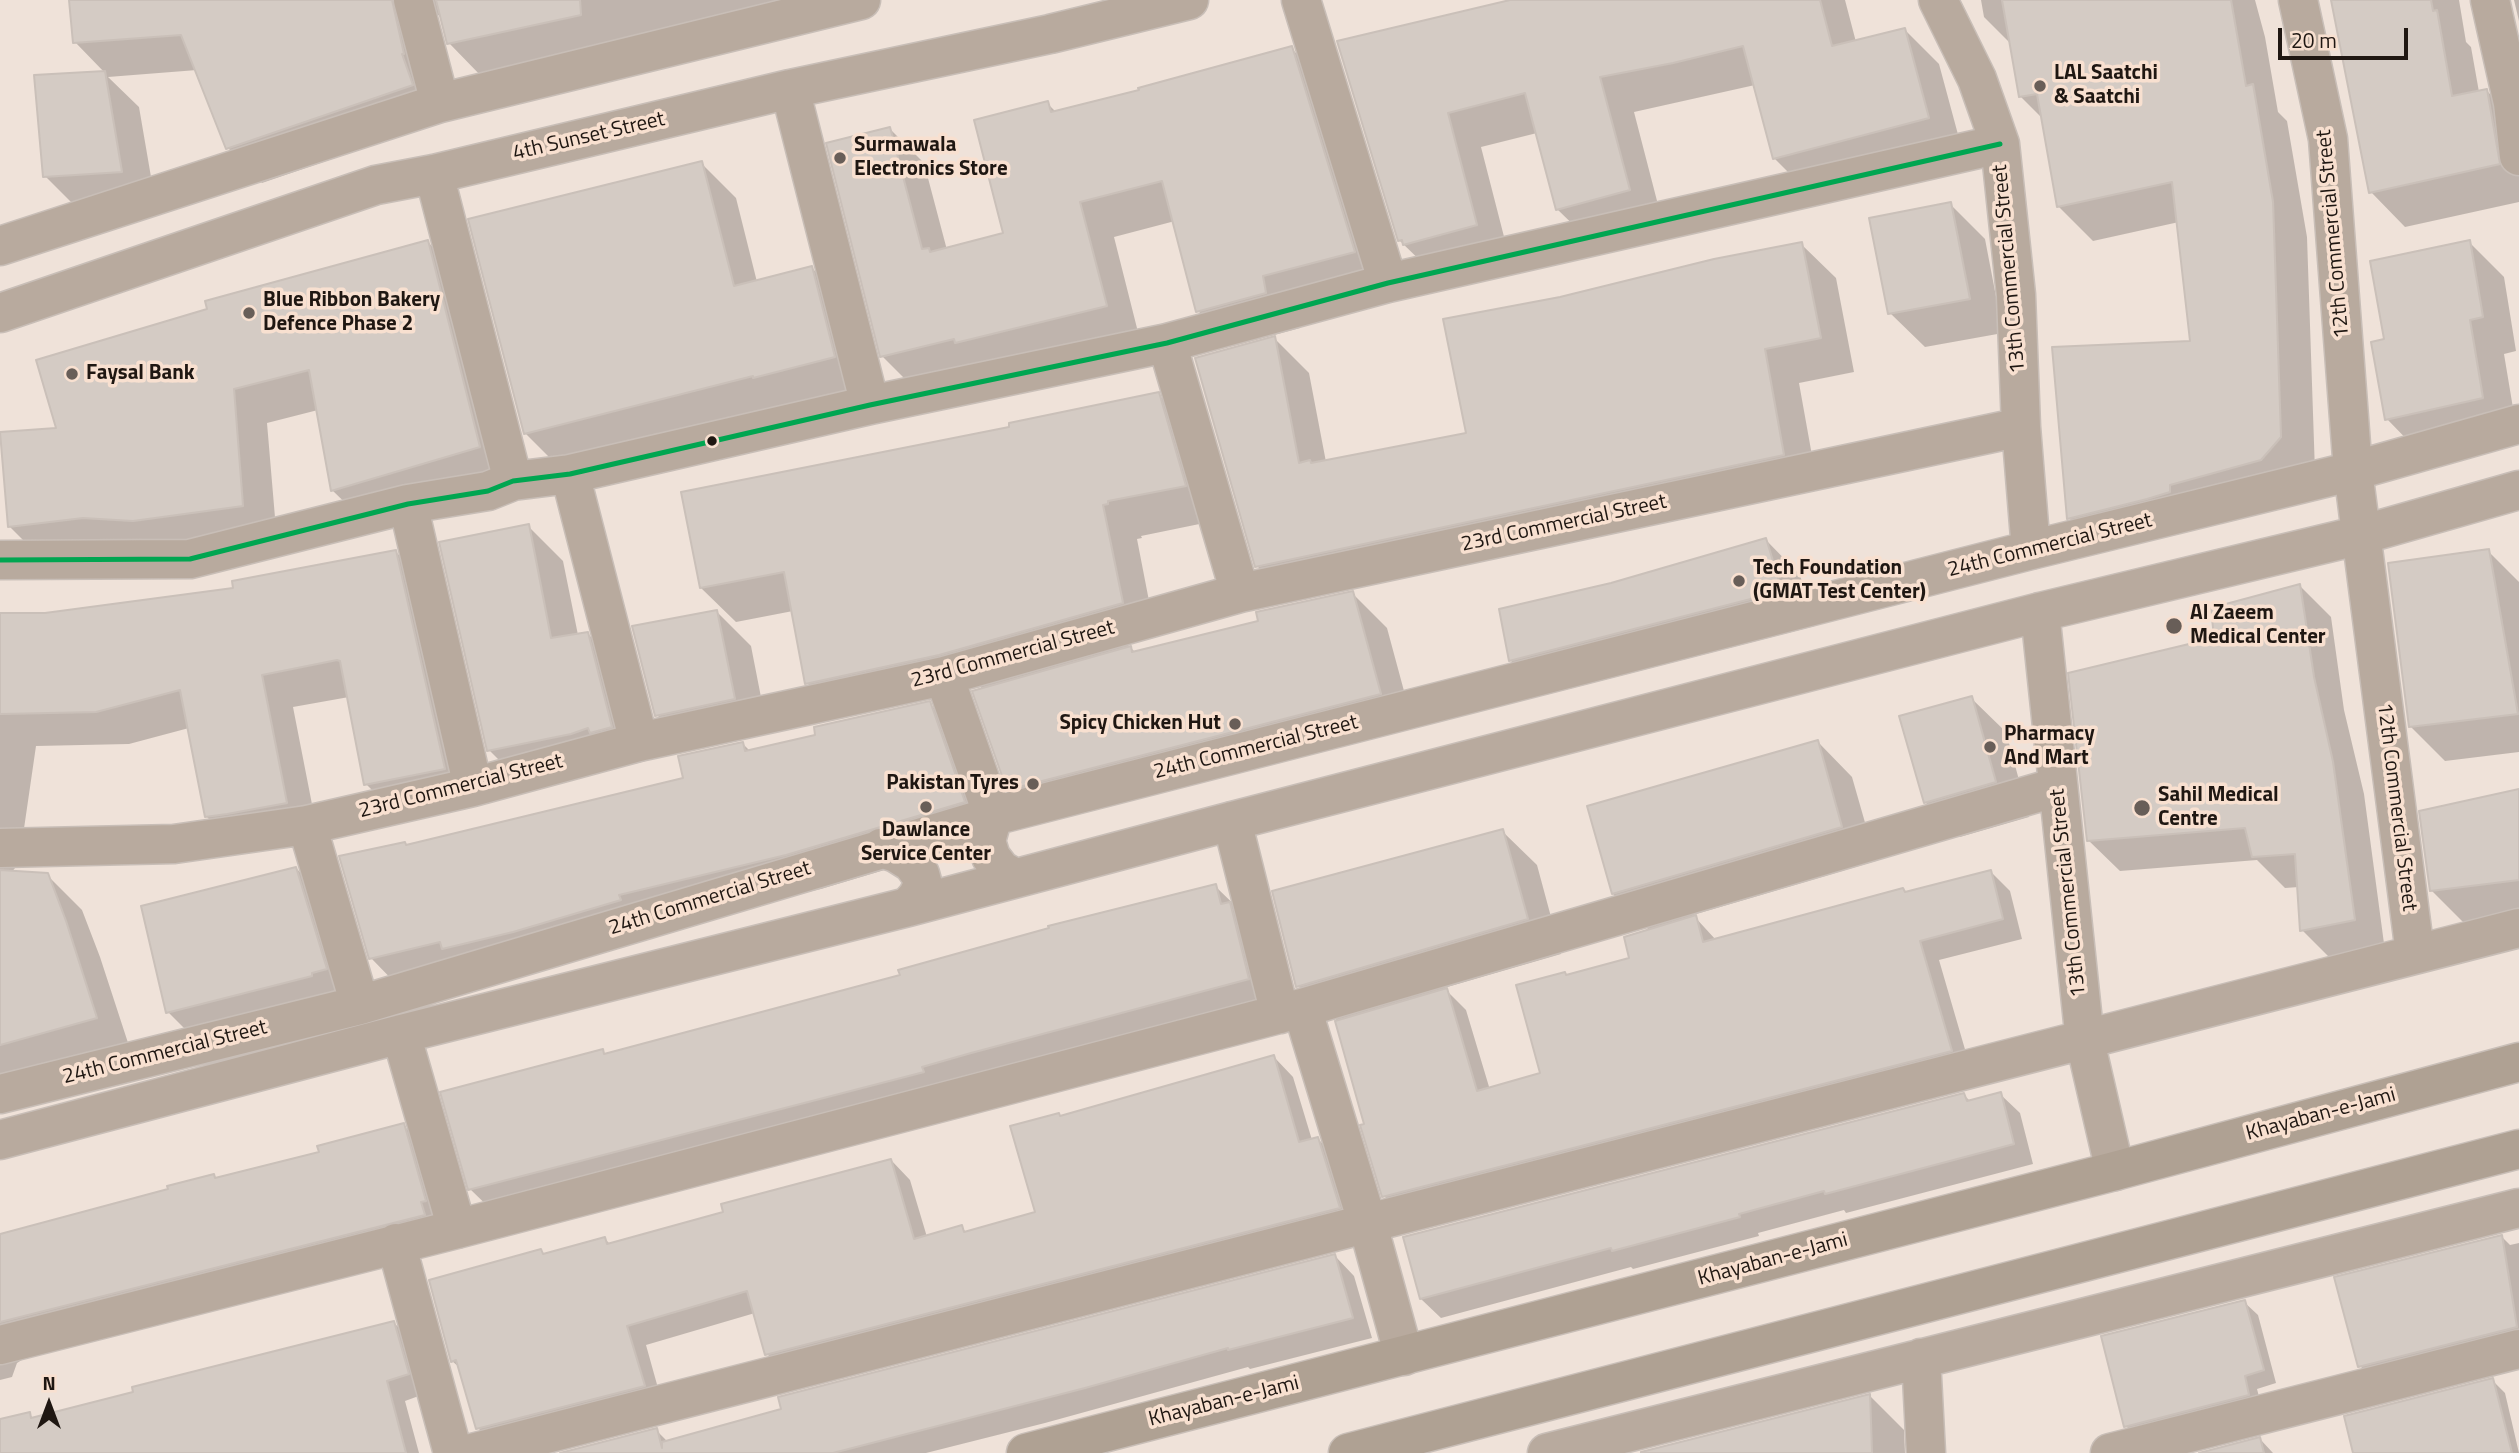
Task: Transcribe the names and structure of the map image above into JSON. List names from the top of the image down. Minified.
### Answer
{"streets":{"main road":["Khayaban-e-Jami"],"street":["4th Sunset Street","12th Commercial Street","13th Commercial Street","23rd Commercial Street","24th Commercial Street"]},"crossings":[["12th Commercial Street","24th Commercial Street"],["13th Commercial Street","23rd Commercial Street"],["13th Commercial Street","24th Commercial Street"],["13th Commercial Street","Khayaban-e-Jami"]],"places":["LAL Saatchi & Saatchi","Surmawala Electronics Store","Blue Ribbon Bakery Defence Phase 2","Faysal Bank","Tech Foundation (GMAT Test Center)","Al Zaeem Medical Center","Spicy Chicken Hut","Pharmacy And Mart","Pakistan Tyres","Dawlance Service Center","Sahil Medical Centre"],"scale_bar":"20 m","north":"top"}
